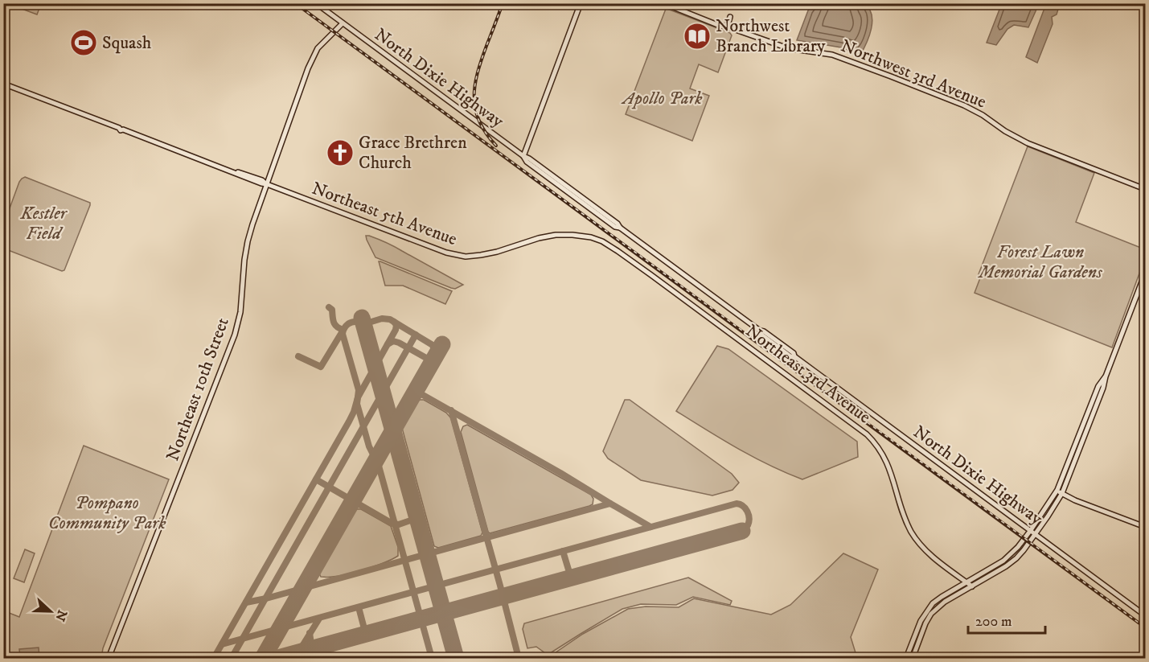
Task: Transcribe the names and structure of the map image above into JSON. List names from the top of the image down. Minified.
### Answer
{"streets":{"street":["Northwest 3rd Avenue","North Dixie Highway","Northeast 5th Avenue","Northeast 3rd Avenue","Northeast 10th Street"]},"crossings":[["North Dixie Highway","Northeast 10th Street"],["Northeast 5th Avenue","Northeast 3rd Avenue"],["Northeast 5th Avenue","Northeast 10th Street"]],"parks":["Apollo Park","Kestler Field","Forest Lawn Memorial Gardens","Pompano Community Park"],"places":{"library":["Northwest Branch Library"],"sports":["Squash"],"church":["Grace Brethren Church"]},"scale_bar":"200 m","north":"right"}
